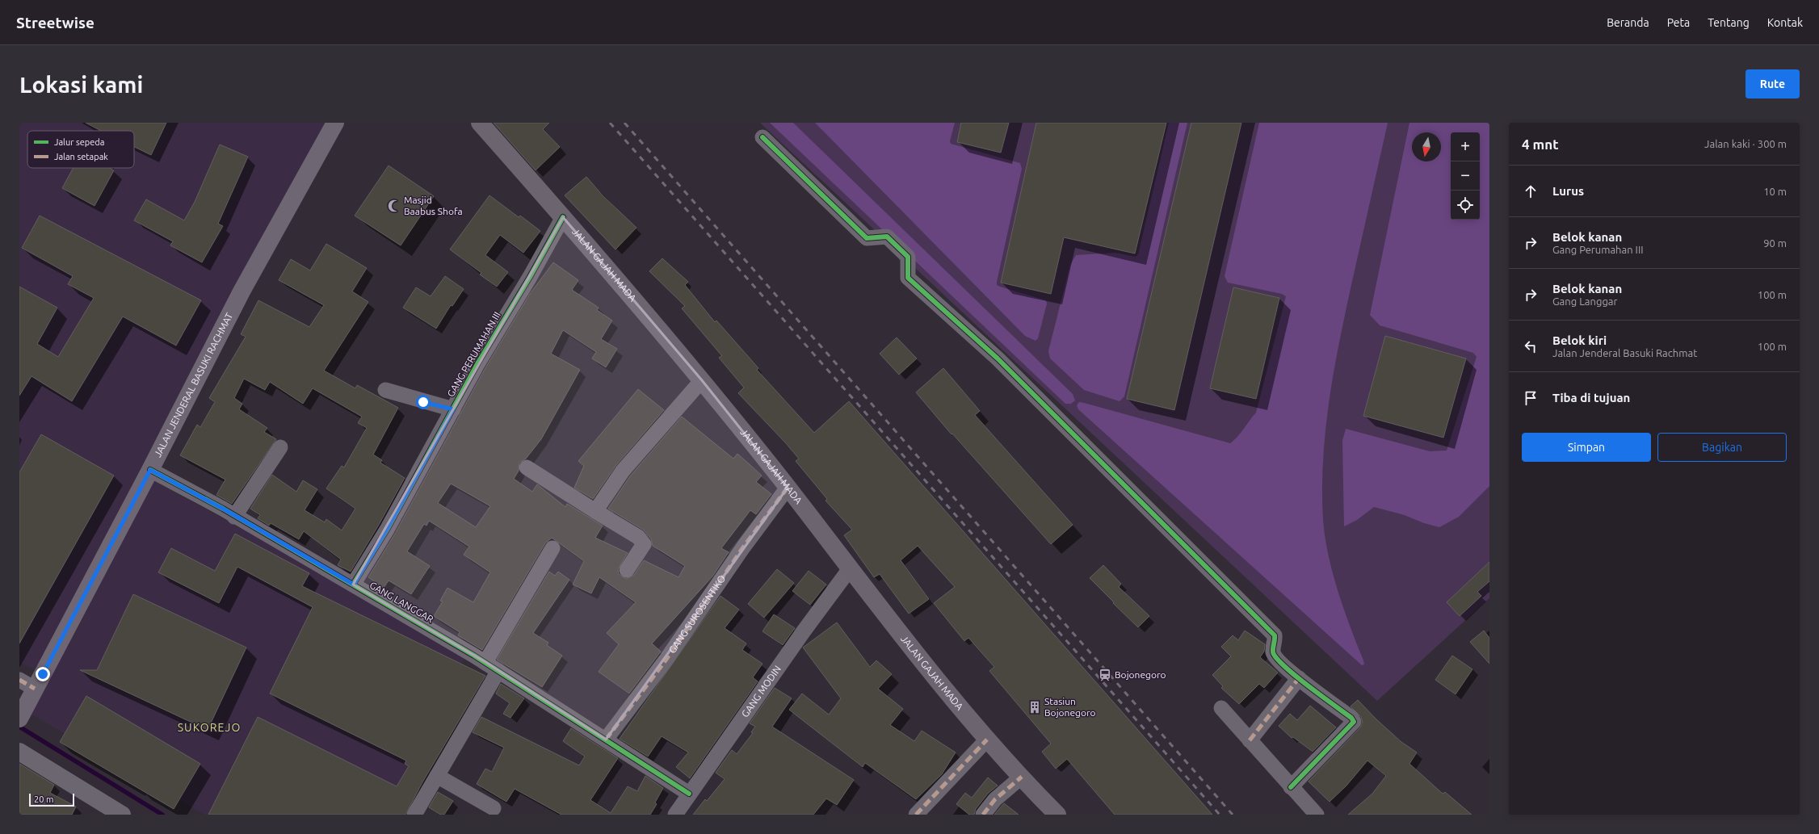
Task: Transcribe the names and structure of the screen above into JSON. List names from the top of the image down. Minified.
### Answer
{"streets":{"highway":["JALAN GAJAH MADA"],"main road":["JALAN JENDERAL BASUKI RACHMAT"],"street":["GANG PERUMAHAN III","GANG LANGGAR","GANG SUROSENTIKO","GANG MODIN"]},"crossings":[["JALAN GAJAH MADA","GANG PERUMAHAN III"],["JALAN GAJAH MADA","GANG SUROSENTIKO"],["JALAN GAJAH MADA","GANG MODIN"],["GANG PERUMAHAN III","GANG LANGGAR"],["JALAN JENDERAL BASUKI RACHMAT","GANG LANGGAR"],["GANG LANGGAR","GANG SUROSENTIKO"],["GANG LANGGAR","GANG MODIN"]],"districts":["SUKOREJO"],"places":{"mosque":["Masjid Baabus Shofa"],"station":["Bojonegoro"],"building":["Stasiun Bojonegoro"]},"legend":["Jalur sepeda","Jalan setapak"],"scale_bar":"20 m","north":"bottom","page":{"header":"Streetwise","nav":["Beranda","Peta","Tentang","Kontak"],"buttons":["Rute",["Simpan","Bagikan"]],"title":"Lokasi kami","heading":["4 mnt","Jalan kaki · 300 m"],"map_buttons":["+","−"],"list":[["Lurus","10 m"],["Belok kanan","Gang Perumahan III","90 m"],["Belok kanan","Gang Langgar","100 m"],["Belok kiri","Jalan Jenderal Basuki Rachmat","100 m"],"Tiba di tujuan"],"scale":"20 m"}}
